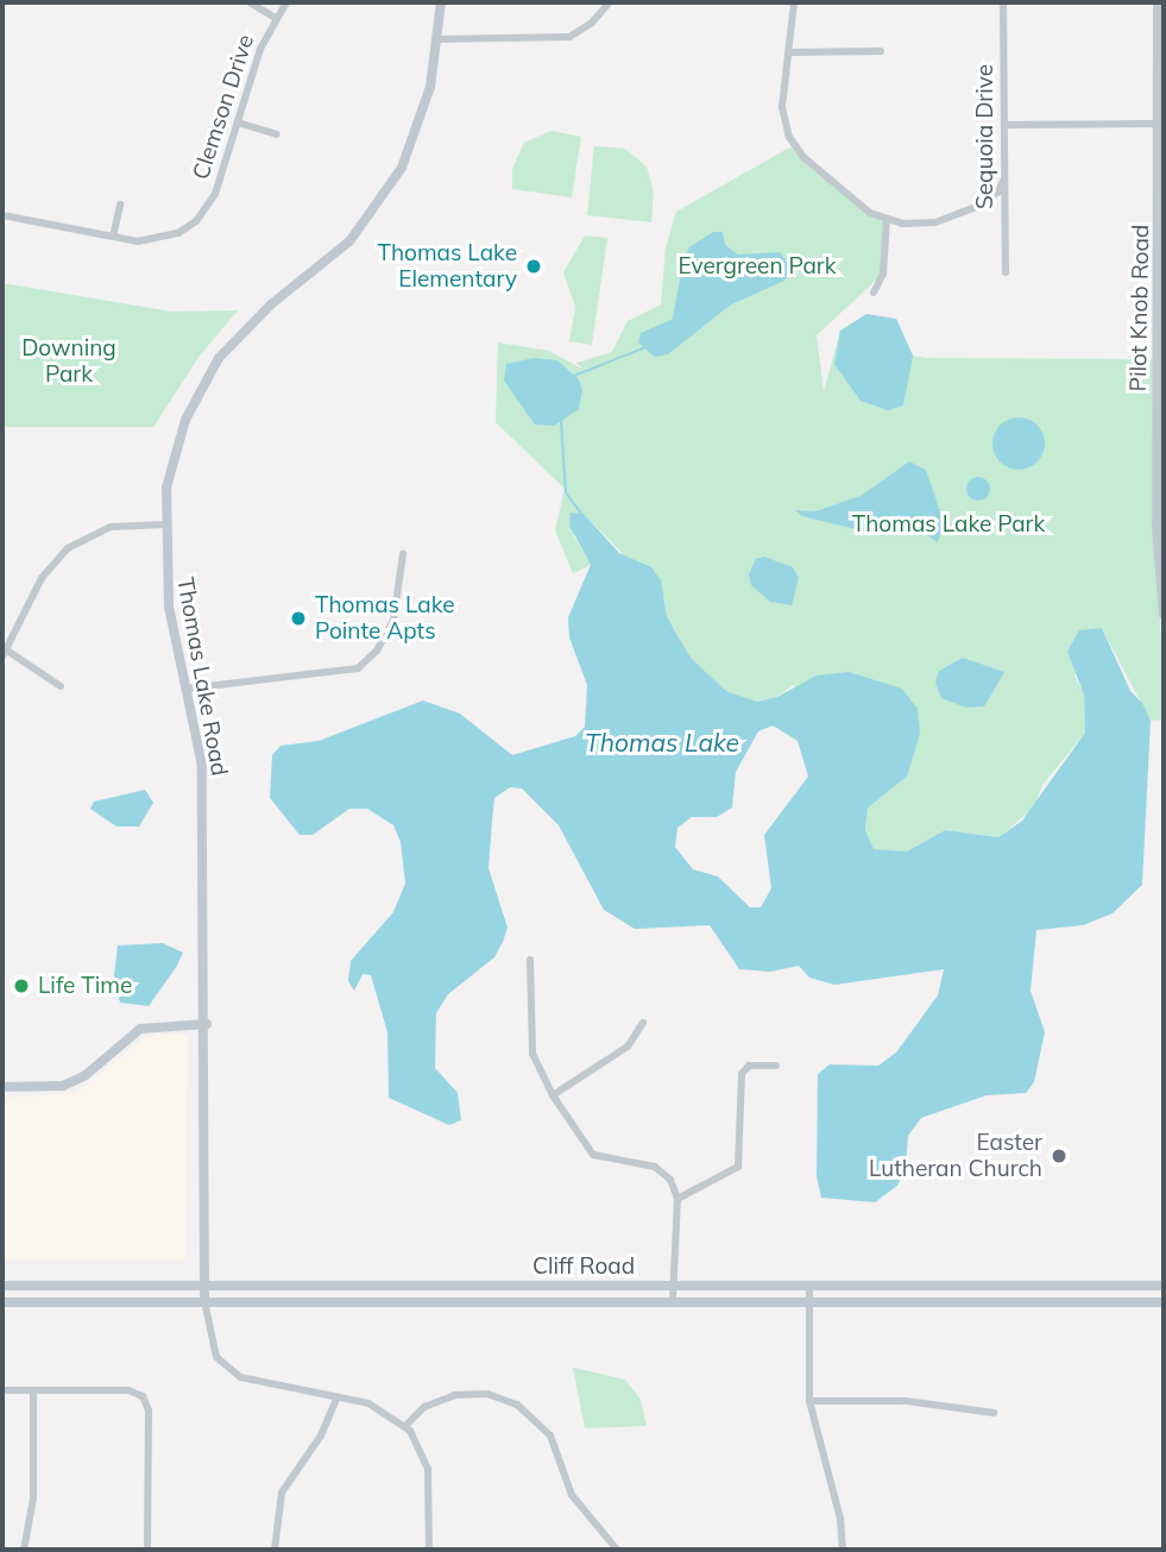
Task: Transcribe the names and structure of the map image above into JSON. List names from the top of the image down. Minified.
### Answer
{"streets":{"main road":["Pilot Knob Road","Thomas Lake Road","Cliff Road"],"street":["Clemson Drive","Sequoia Drive"]},"crossings":[["Thomas Lake Road","Cliff Road"]],"water":["Thomas Lake"],"parks":["Evergreen Park","Downing Park","Thomas Lake Park"],"places":["Thomas Lake Elementary","Thomas Lake Pointe Apts","Life Time","Easter Lutheran Church"]}
